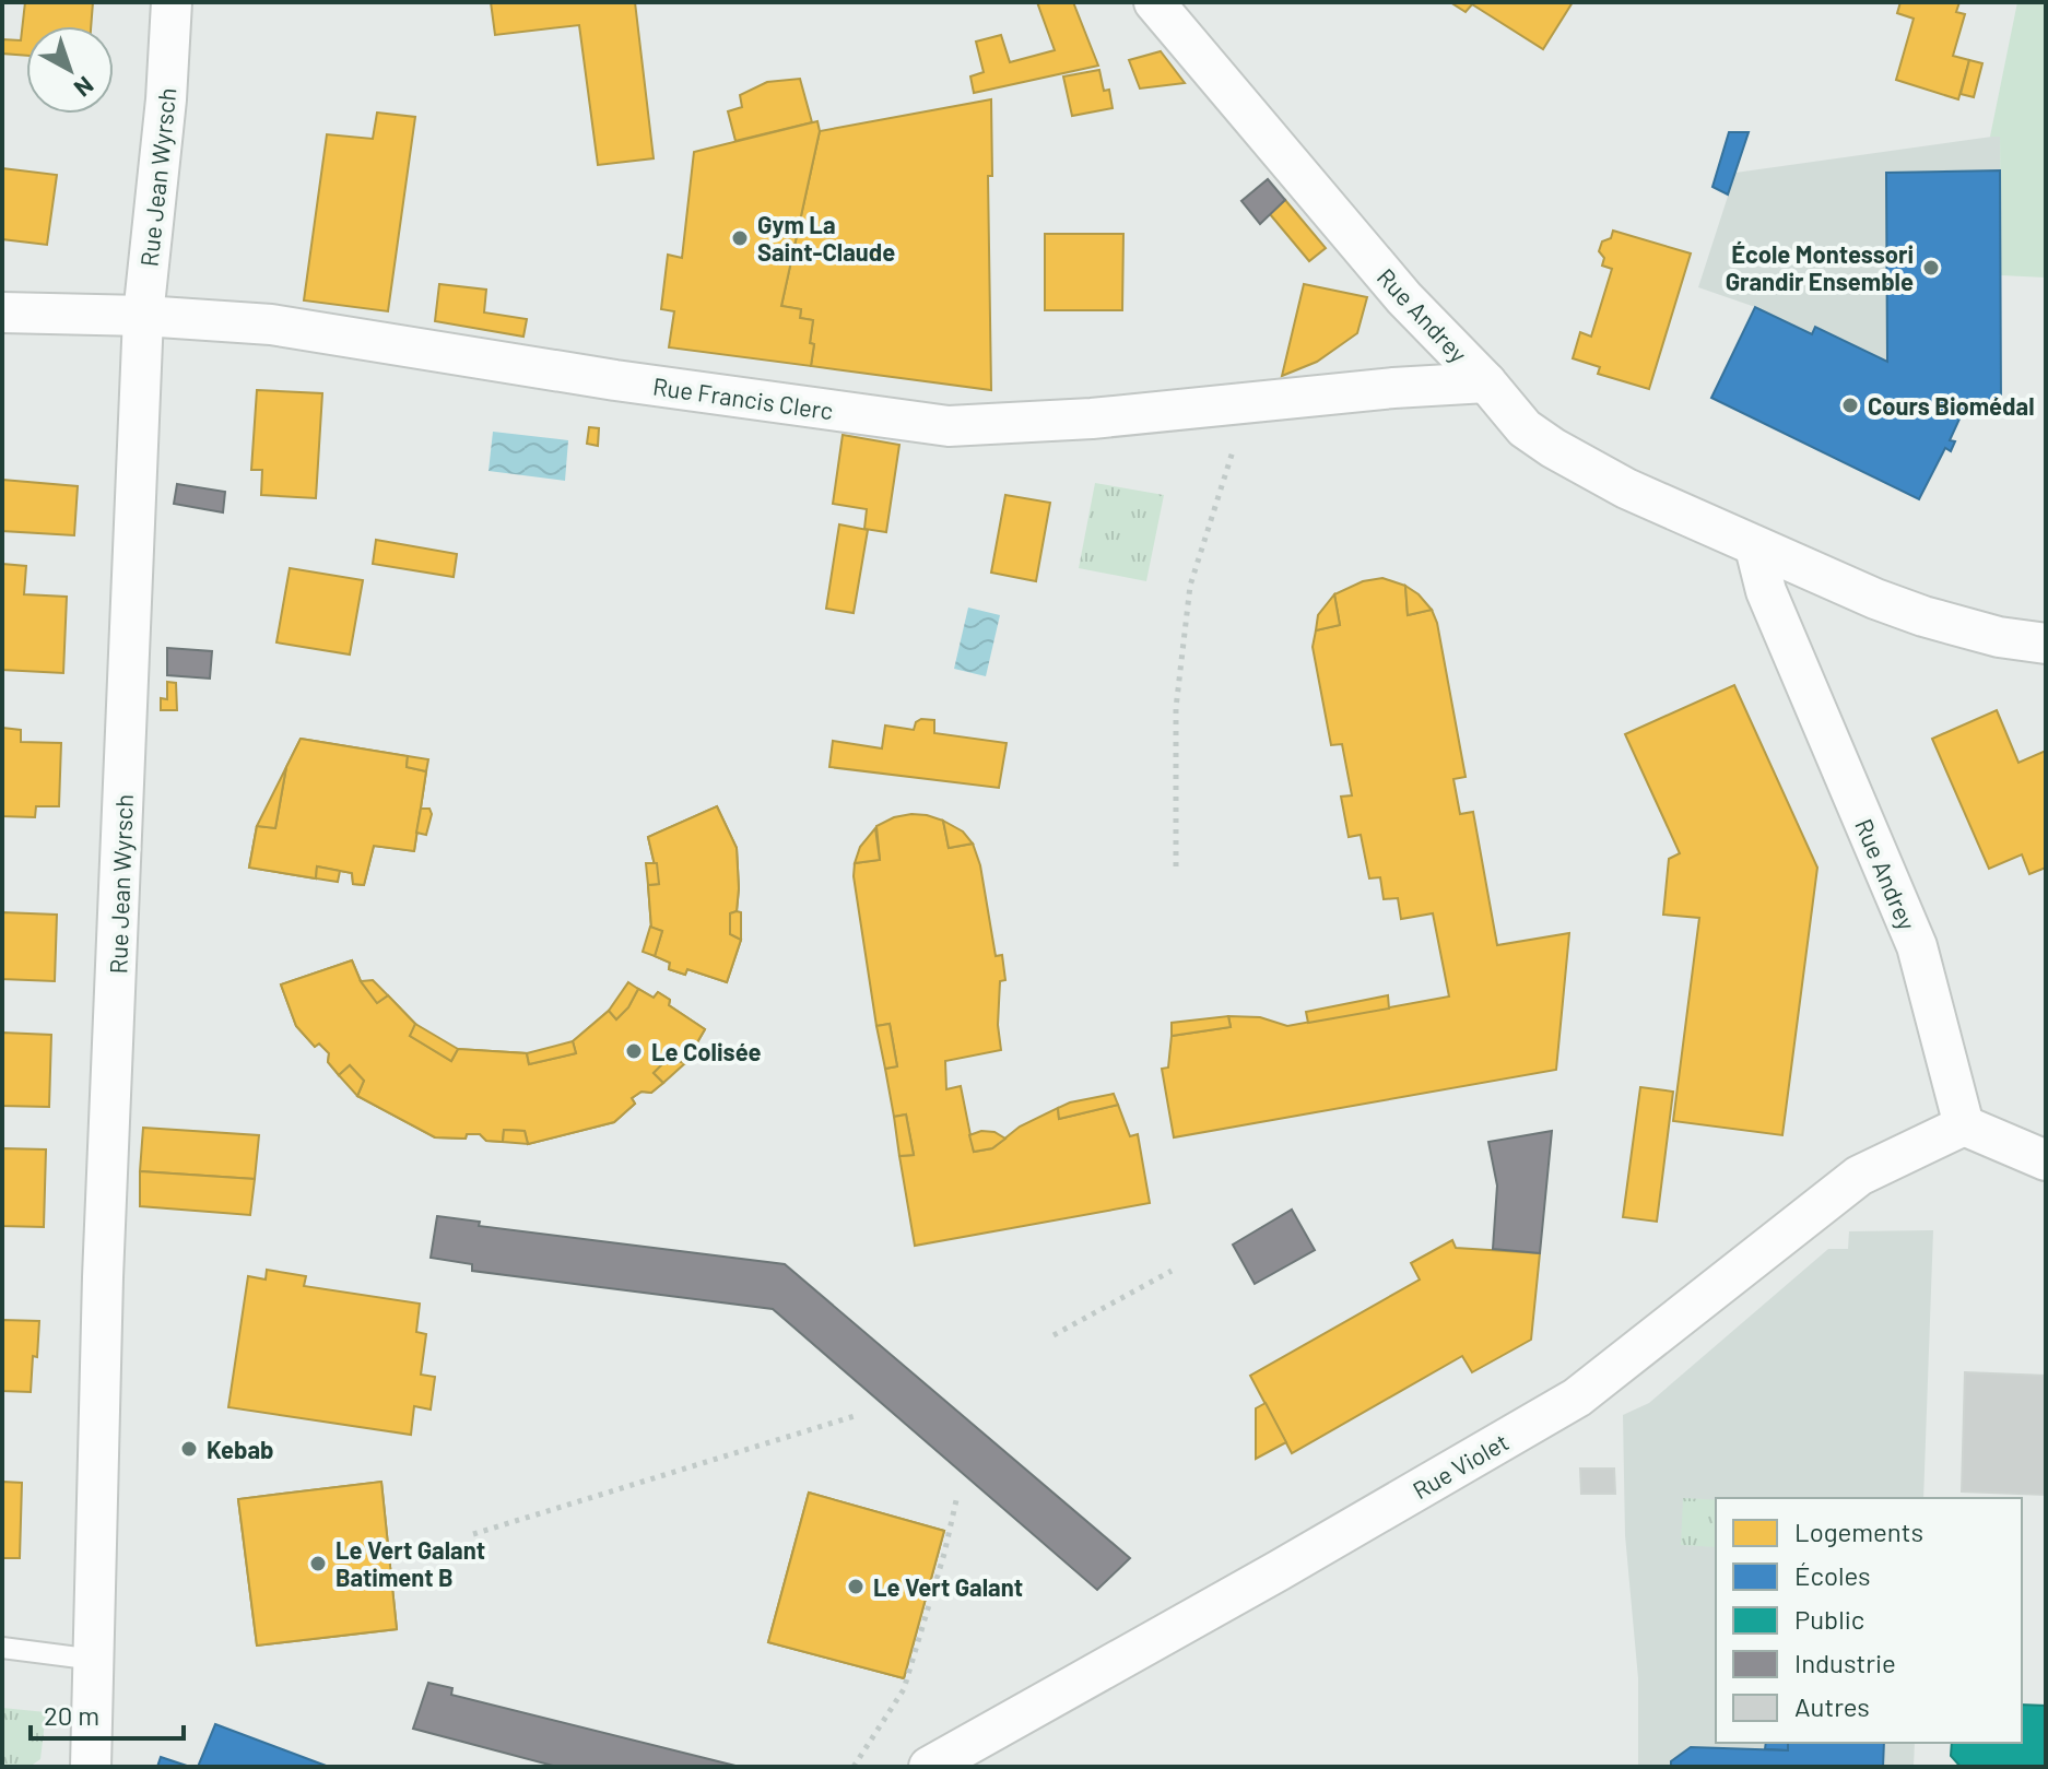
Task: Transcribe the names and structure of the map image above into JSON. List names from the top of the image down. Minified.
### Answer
{"streets":{"street":["Rue Jean Wyrsch","Rue Andrey","Rue Francis Clerc","Rue Violet"]},"crossings":[["Rue Jean Wyrsch","Rue Francis Clerc"],["Rue Andrey","Rue Francis Clerc"],["Rue Andrey","Rue Violet"]],"places":["Gym La Saint-Claude","École Montessori Grandir Ensemble","Cours Biomédal","Le Colisée","Kebab","Le Vert Galant Batiment B","Le Vert Galant"],"legend":["Logements","Écoles","Public","Industrie","Autres"],"scale_bar":"20 m","north":"bottom right"}
